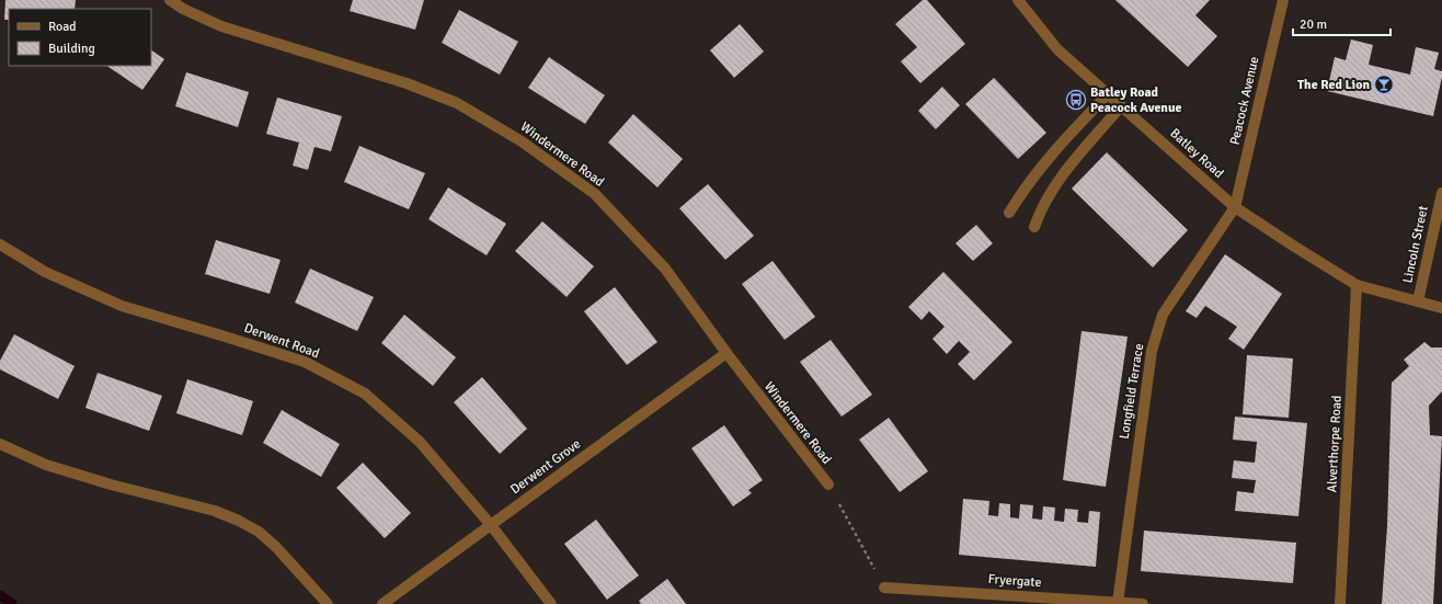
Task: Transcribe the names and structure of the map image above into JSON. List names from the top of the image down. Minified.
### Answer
{"streets":{"street":["Peacock Avenue","Batley Road","Windermere Road","Lincoln Street","Derwent Road","Longfield Terrace","Alverthorpe Road","Derwent Grove","Fryergate"]},"crossings":[["Peacock Avenue","Batley Road"],["Peacock Avenue","Longfield Terrace"],["Batley Road","Lincoln Street"],["Batley Road","Longfield Terrace"],["Batley Road","Alverthorpe Road"],["Windermere Road","Derwent Grove"],["Derwent Road","Derwent Grove"],["Longfield Terrace","Fryergate"]],"places":{"bar":["The Red Lion"],"bus stop":["Batley Road Peacock Avenue"]},"legend":["Road","Building"],"scale_bar":"20 m"}
